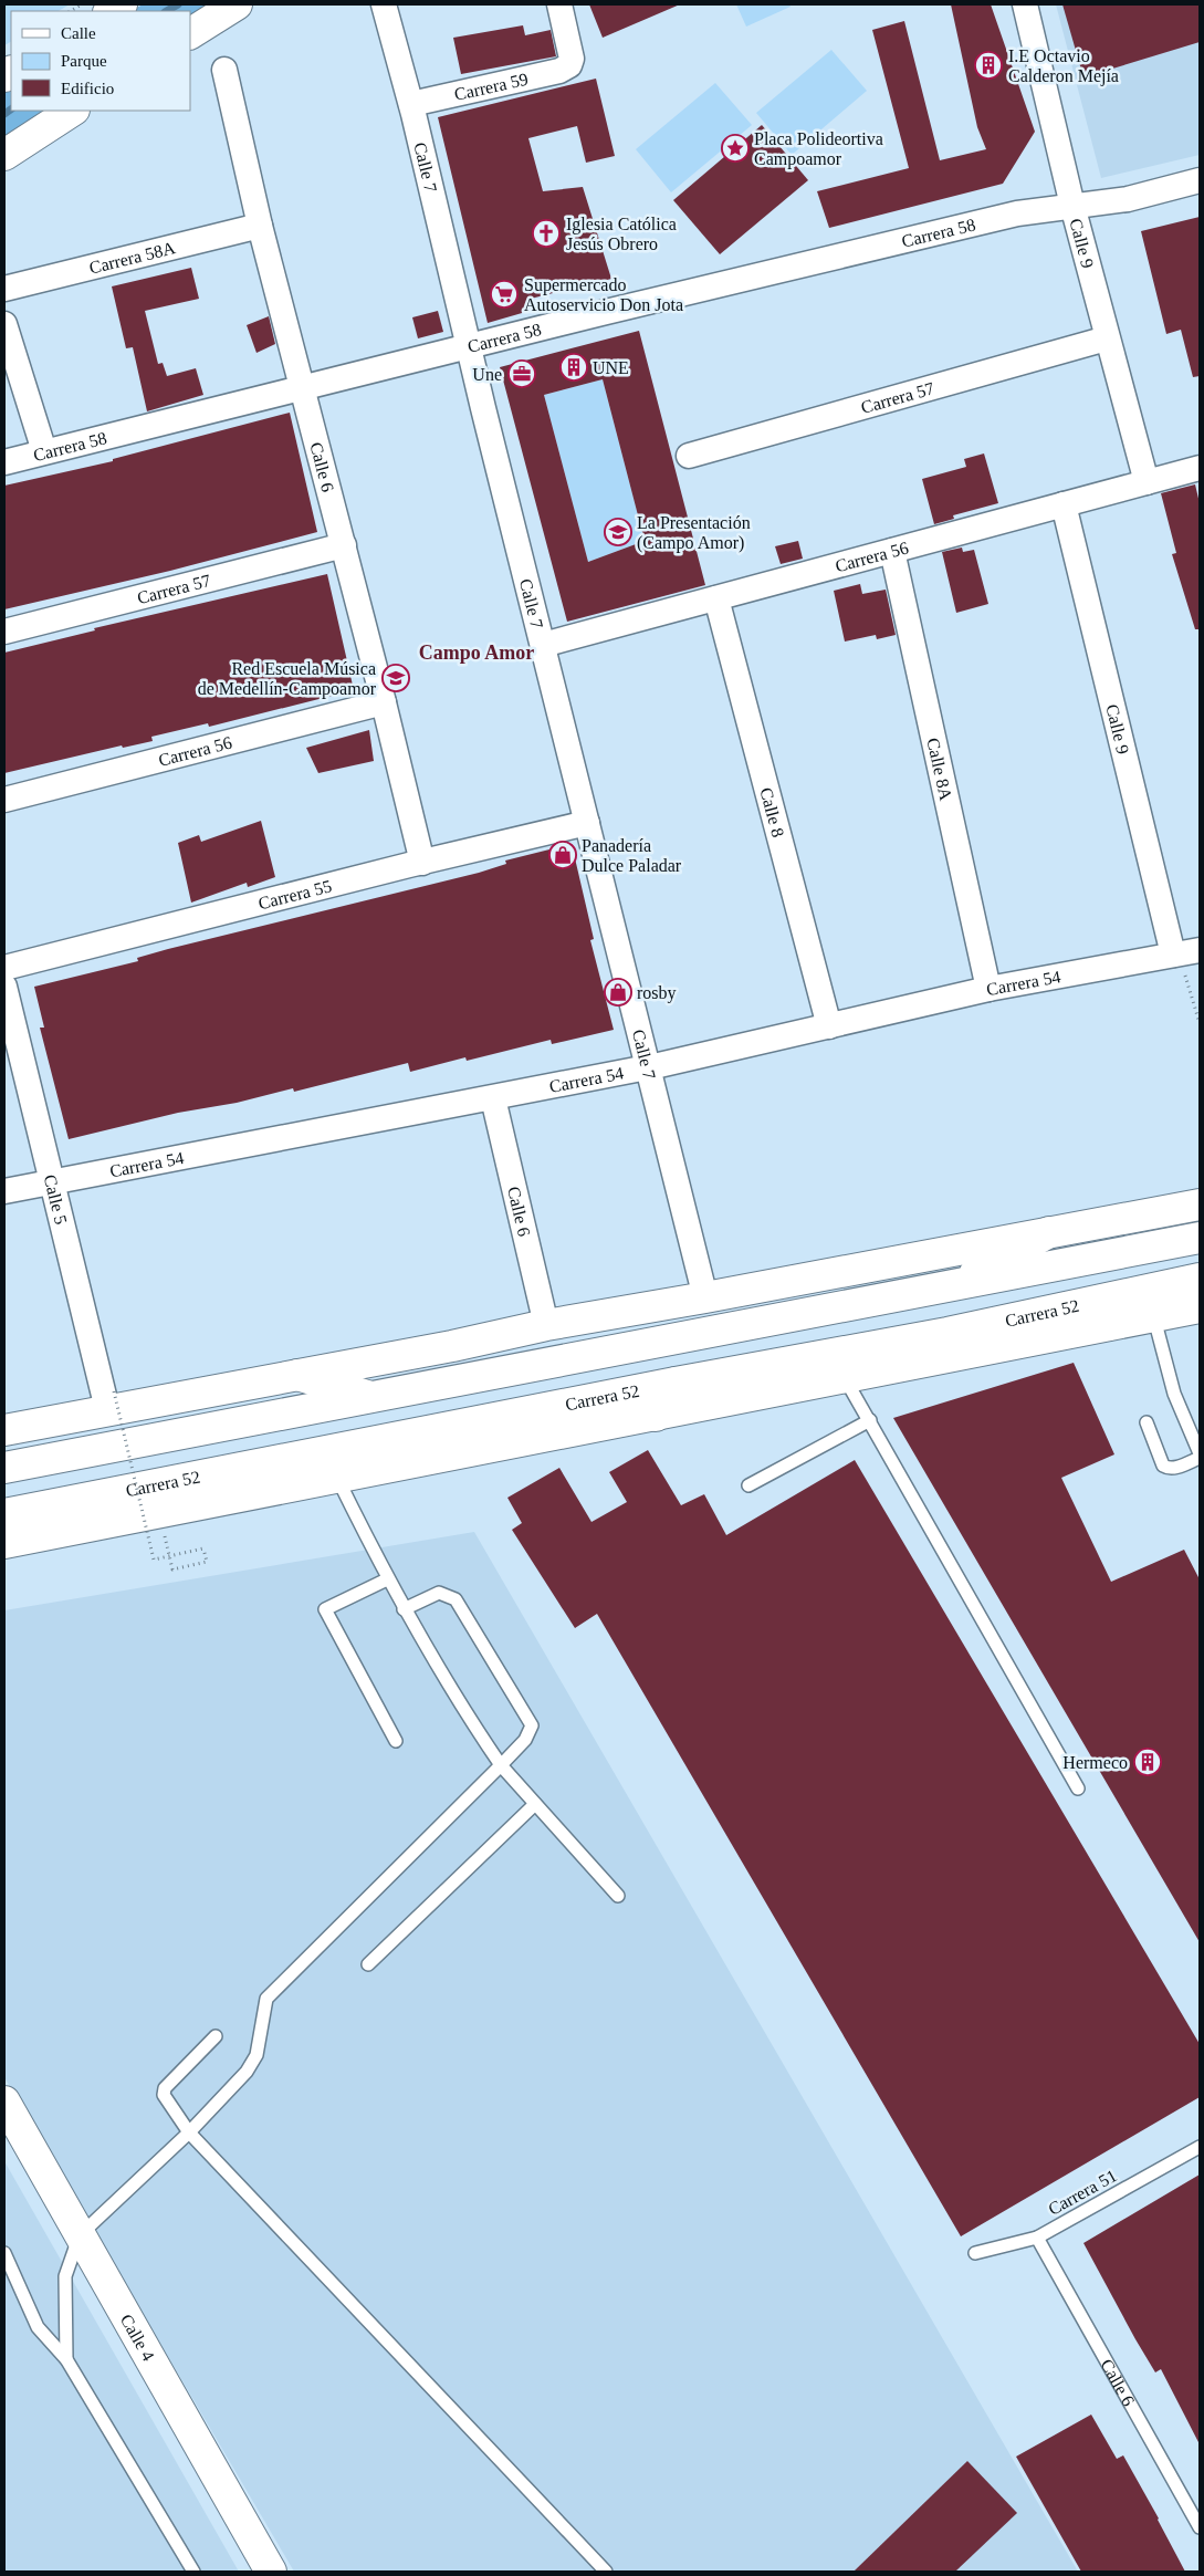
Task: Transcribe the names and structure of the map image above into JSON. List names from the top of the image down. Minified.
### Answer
{"streets":{"main road":["Carrera 52","Calle 4"],"street":["Carrera 59","Calle 7","Carrera 58","Calle 9","Carrera 58A","Carrera 57","Calle 6","Carrera 56","Calle 8A","Calle 8","Carrera 55","Carrera 54","Calle 5"],"lane":["Carrera 51"]},"crossings":[["Carrera 59","Calle 7"],["Calle 7","Carrera 58"],["Calle 7","Carrera 56"],["Calle 7","Carrera 55"],["Calle 7","Carrera 54"],["Carrera 58","Calle 9"],["Carrera 58","Calle 6"],["Calle 9","Carrera 57"],["Calle 9","Carrera 56"],["Calle 9","Carrera 54"],["Carrera 58A","Calle 6"],["Carrera 57","Calle 6"],["Calle 6","Carrera 56"],["Calle 6","Carrera 55"],["Calle 6","Carrera 54"],["Calle 6","Carrera 51"],["Carrera 56","Calle 8A"],["Carrera 56","Calle 8"],["Calle 8A","Carrera 54"],["Calle 8","Carrera 54"],["Carrera 54","Calle 5"]],"districts":["Campo Amor"],"places":{"building":["I.E Octavio Calderon Mejía","UNE","Hermeco"],"place":["Placa Polideortiva Campoamor"],"church":["Iglesia Católica Jesús Obrero"],"supermarket":["Supermercado Autoservicio Don Jota"],"office":["Une"],"school or university":["La Presentación (Campo Amor)","Red Escuela Música de Medellín-Campoamor"],"shop":["Panadería Dulce Paladar","rosby"]},"legend":["Calle","Parque","Edificio"]}
